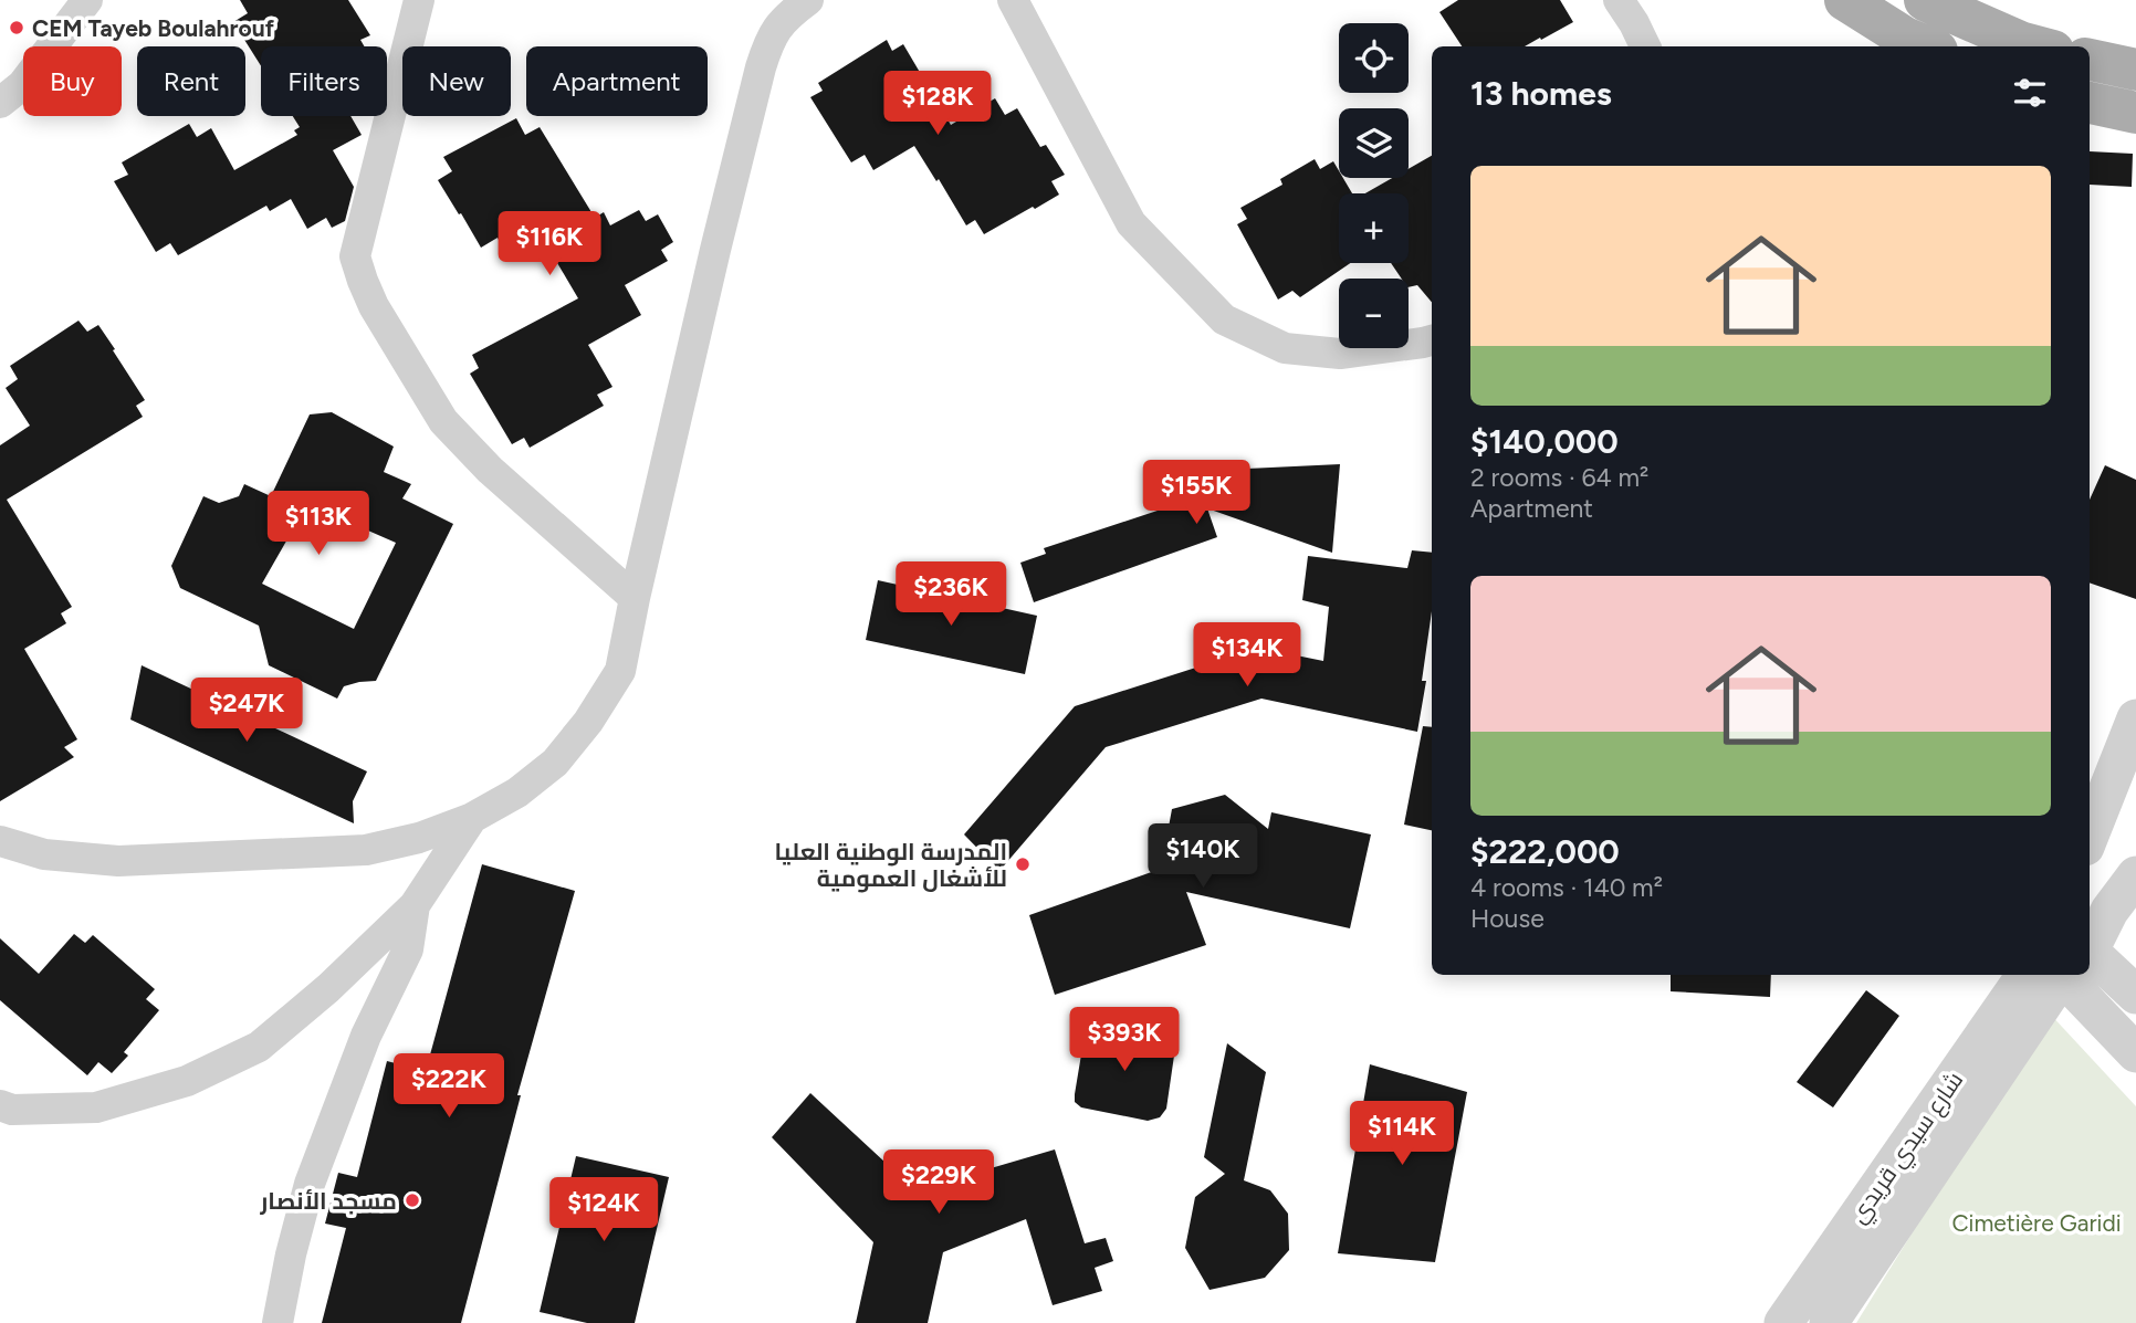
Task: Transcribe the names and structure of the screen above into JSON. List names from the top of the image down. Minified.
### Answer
{"streets":{"street":["شارع سيدي قريدي"]},"parks":["Cimetière Garidi"],"places":["CEM Tayeb Boulahrouf","المدرسة الوطنية العليا للأشغال العمومية","مسجد الأنصار"],"page":{"map_buttons":["+","−"],"chip":["Buy","Rent","Filters","New","Apartment"],"heading":"13 homes","price":["$128K","$116K","$155K","$113K","$236K","$134K","$247K","$140K","$393K","$222K","$114K","$229K","$124K"],"list":[{"name":"$140,000","note":"2 rooms · 64 m² · Apartment"},{"name":"$222,000","note":"4 rooms · 140 m² · House"}]}}
